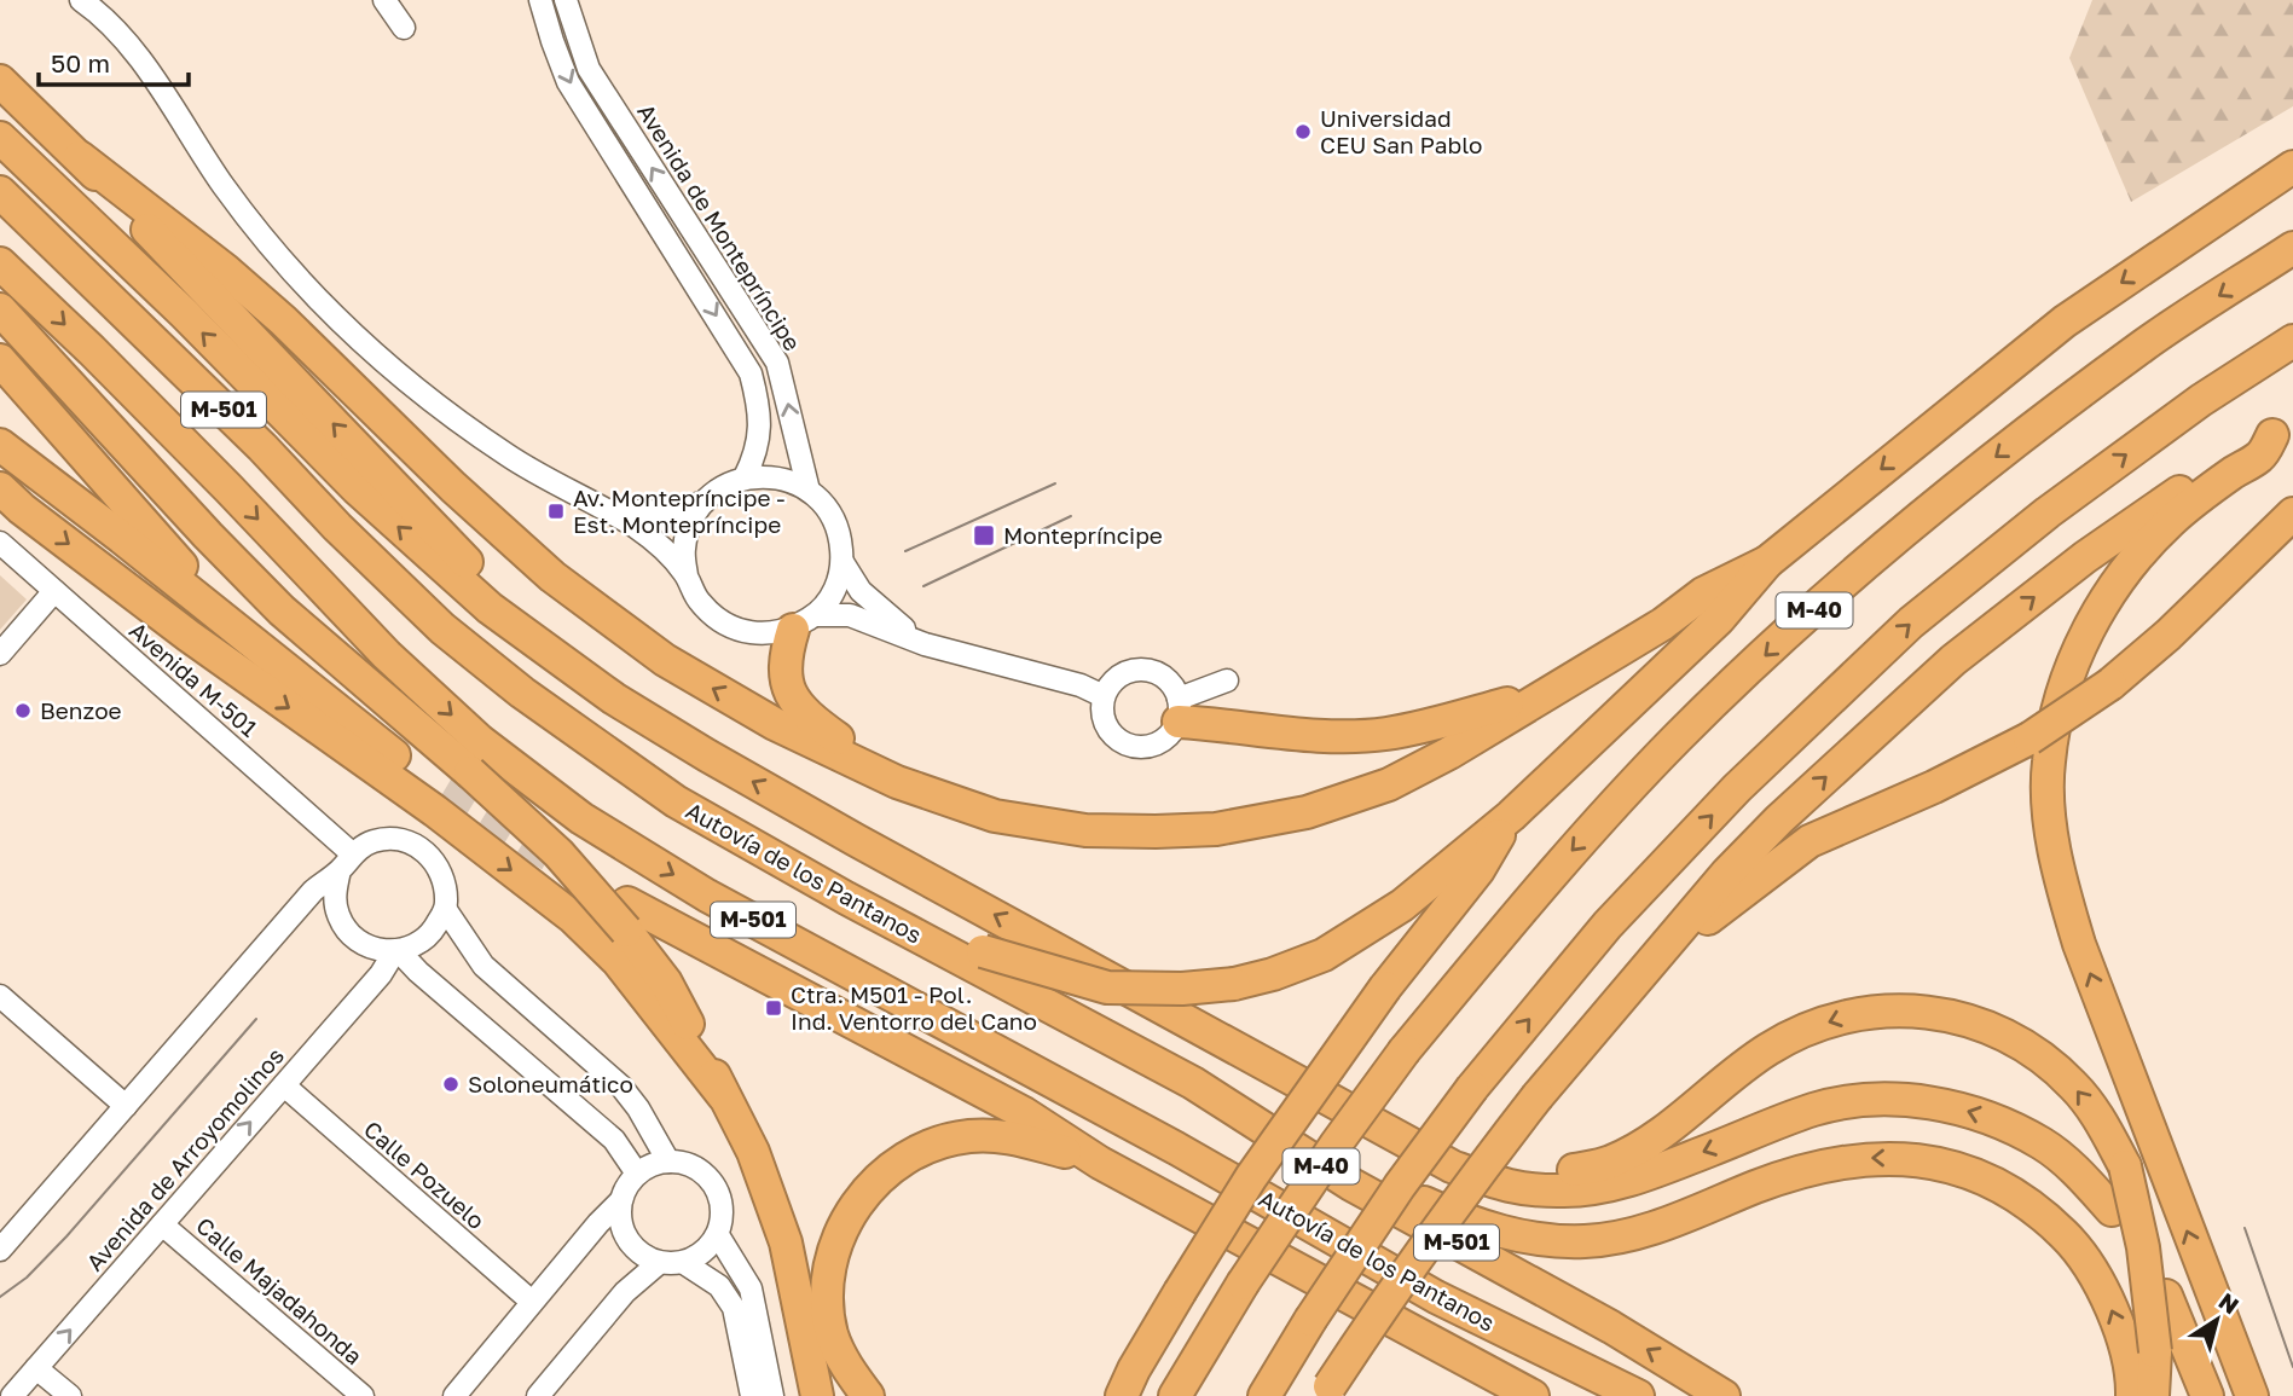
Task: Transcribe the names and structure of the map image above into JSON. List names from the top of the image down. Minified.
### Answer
{"streets":{"highway":["M-501","M-40","Autovía de los Pantanos"],"street":["Avenida de Montepríncipe","Avenida M-501","Avenida de Arroyomolinos","Calle Pozuelo","Calle Majadahonda"]},"crossings":[["Avenida M-501","Avenida de Arroyomolinos"],["Avenida de Arroyomolinos","Calle Pozuelo"],["Avenida de Arroyomolinos","Calle Majadahonda"]],"places":{"other":["Universidad CEU San Pablo","Benzoe","Soloneumático"],"transit":["Av. Montepríncipe - Est. Montepríncipe","Montepríncipe","Ctra. M501 - Pol. Ind. Ventorro del Cano"]},"scale_bar":"50 m","north":"top right"}
